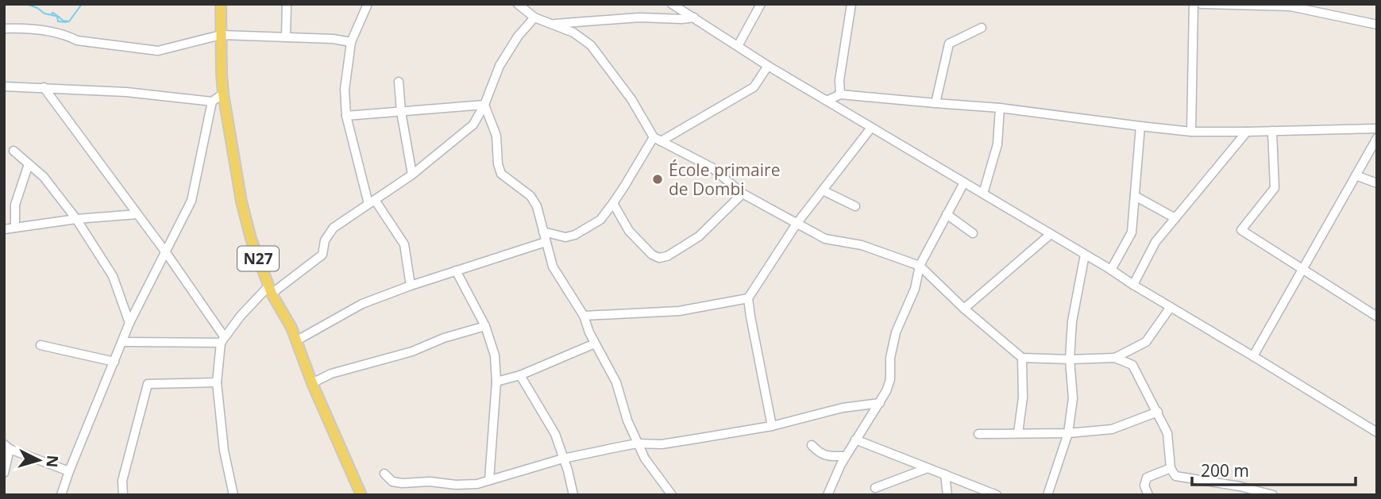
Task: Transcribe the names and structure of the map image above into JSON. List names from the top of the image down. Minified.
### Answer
{"streets":{"main road":["N27"]},"places":["École primaire de Dombi"],"scale_bar":"200 m","north":"right"}
